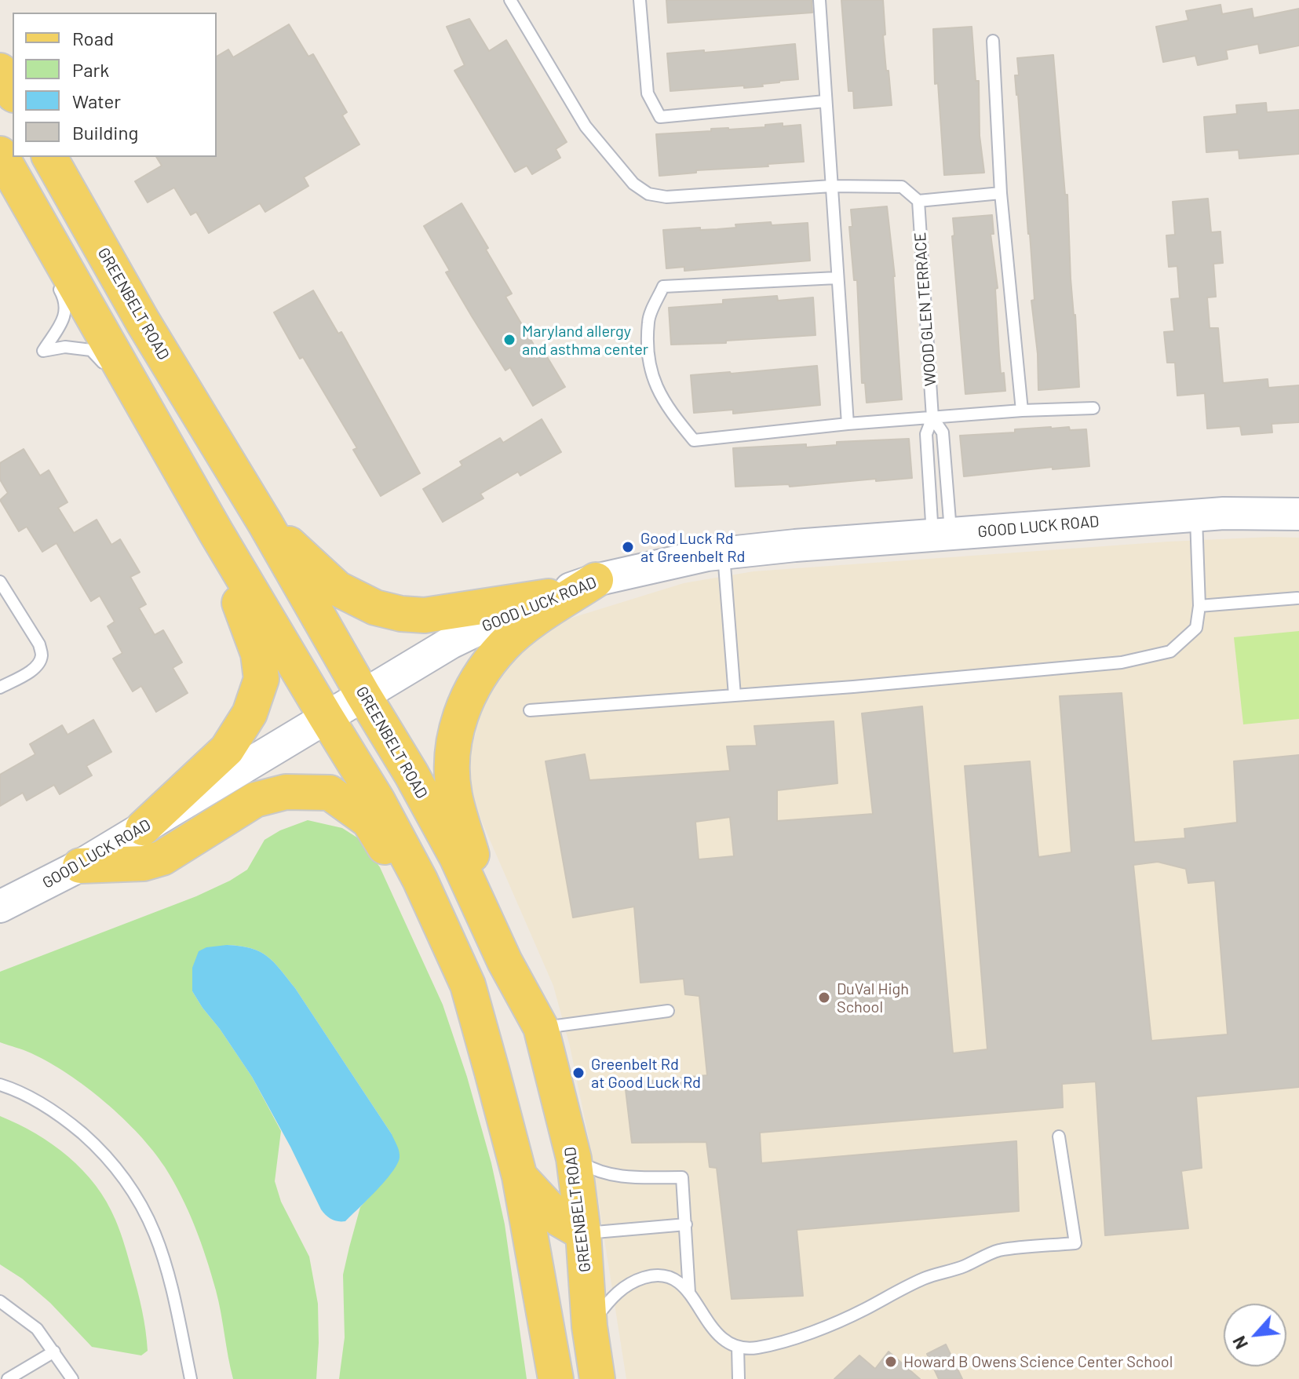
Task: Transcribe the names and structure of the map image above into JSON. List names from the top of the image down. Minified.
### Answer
{"streets":{"main road":["GREENBELT ROAD","GOOD LUCK ROAD"],"lane":["WOOD GLEN TERRACE"]},"crossings":[["GREENBELT ROAD","GOOD LUCK ROAD"],["WOOD GLEN TERRACE","GOOD LUCK ROAD"]],"places":["Maryland allergy and asthma center","Good Luck Rd at Greenbelt Rd","DuVal High School","Greenbelt Rd at Good Luck Rd","Howard B Owens Science Center School"],"legend":["Road","Park","Water","Building"],"north":"bottom left"}
